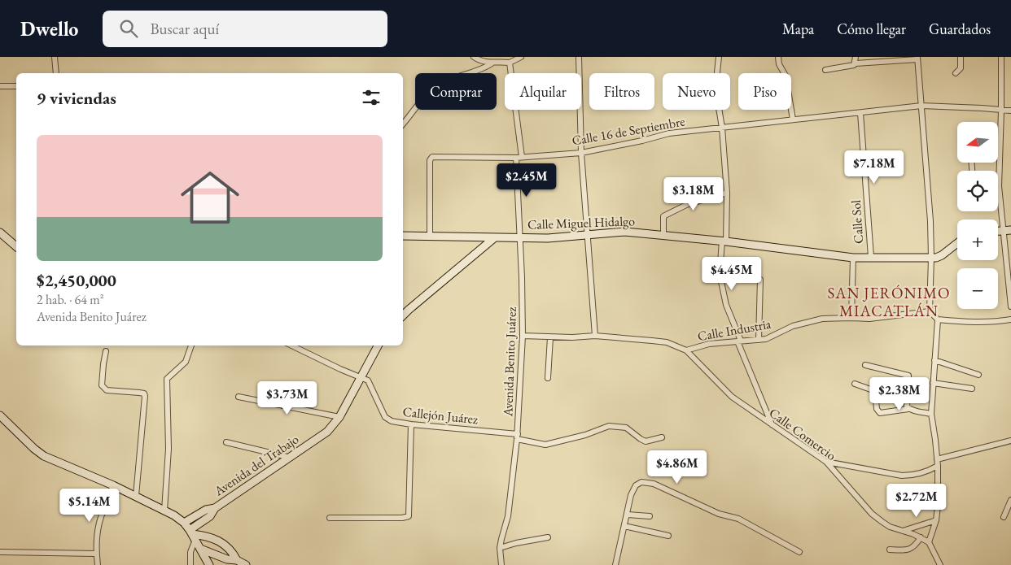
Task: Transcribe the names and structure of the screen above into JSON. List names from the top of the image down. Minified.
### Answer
{"streets":{"street":["Calle 16 de Septiembre","Calle Sol","Calle Miguel Hidalgo","Calle Industria","Avenida Benito Juárez","Callejón Juárez","Calle Comercio","Avenida del Trabajo"]},"crossings":[["Calle 16 de Septiembre","Calle Sol"],["Calle 16 de Septiembre","Calle Miguel Hidalgo"],["Calle 16 de Septiembre","Avenida Benito Juárez"],["Calle Sol","Calle Miguel Hidalgo"],["Calle Sol","Calle Industria"],["Calle Miguel Hidalgo","Avenida Benito Juárez"],["Calle Industria","Avenida Benito Juárez"],["Calle Industria","Calle Comercio"],["Avenida Benito Juárez","Callejón Juárez"],["Callejón Juárez","Avenida del Trabajo"]],"districts":["SAN JERÓNIMO MIACATLÁN"],"north":"left","page":{"header":"Dwello","search":"Buscar aquí","nav":["Mapa","Cómo llegar","Guardados"],"chip":["Comprar","Alquilar","Filtros","Nuevo","Piso"],"heading":"9 viviendas","map_buttons":["+","−"],"list":[{"name":"$2,450,000","note":"2 hab. · 64 m² · Avenida Benito Juárez"}],"price":["$7.18M","$2.45M","$3.18M","$4.45M","$2.38M","$3.73M","$4.86M","$2.72M","$5.14M"]}}
